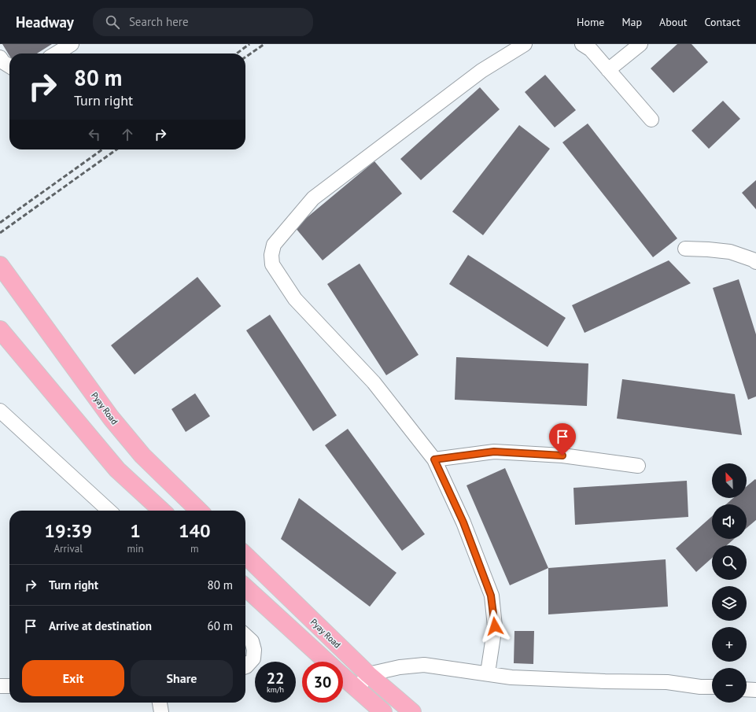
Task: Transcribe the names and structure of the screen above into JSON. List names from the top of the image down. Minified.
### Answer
{"streets":{"highway":["Pyay Road"]},"north":"top left","page":{"header":"Headway","search":"Search here","nav":["Home","Map","About","Contact"],"turn":["80 m","Turn right"],"map_buttons":["+","−"],"eta":["19:39","Arrival","1","min","140","m"],"list":[{"name":"Turn right","value":"80 m"},{"name":"Arrive at destination","value":"60 m"}],"buttons":["Exit","Share"],"speed":"22 km/h","limit":"30"}}
